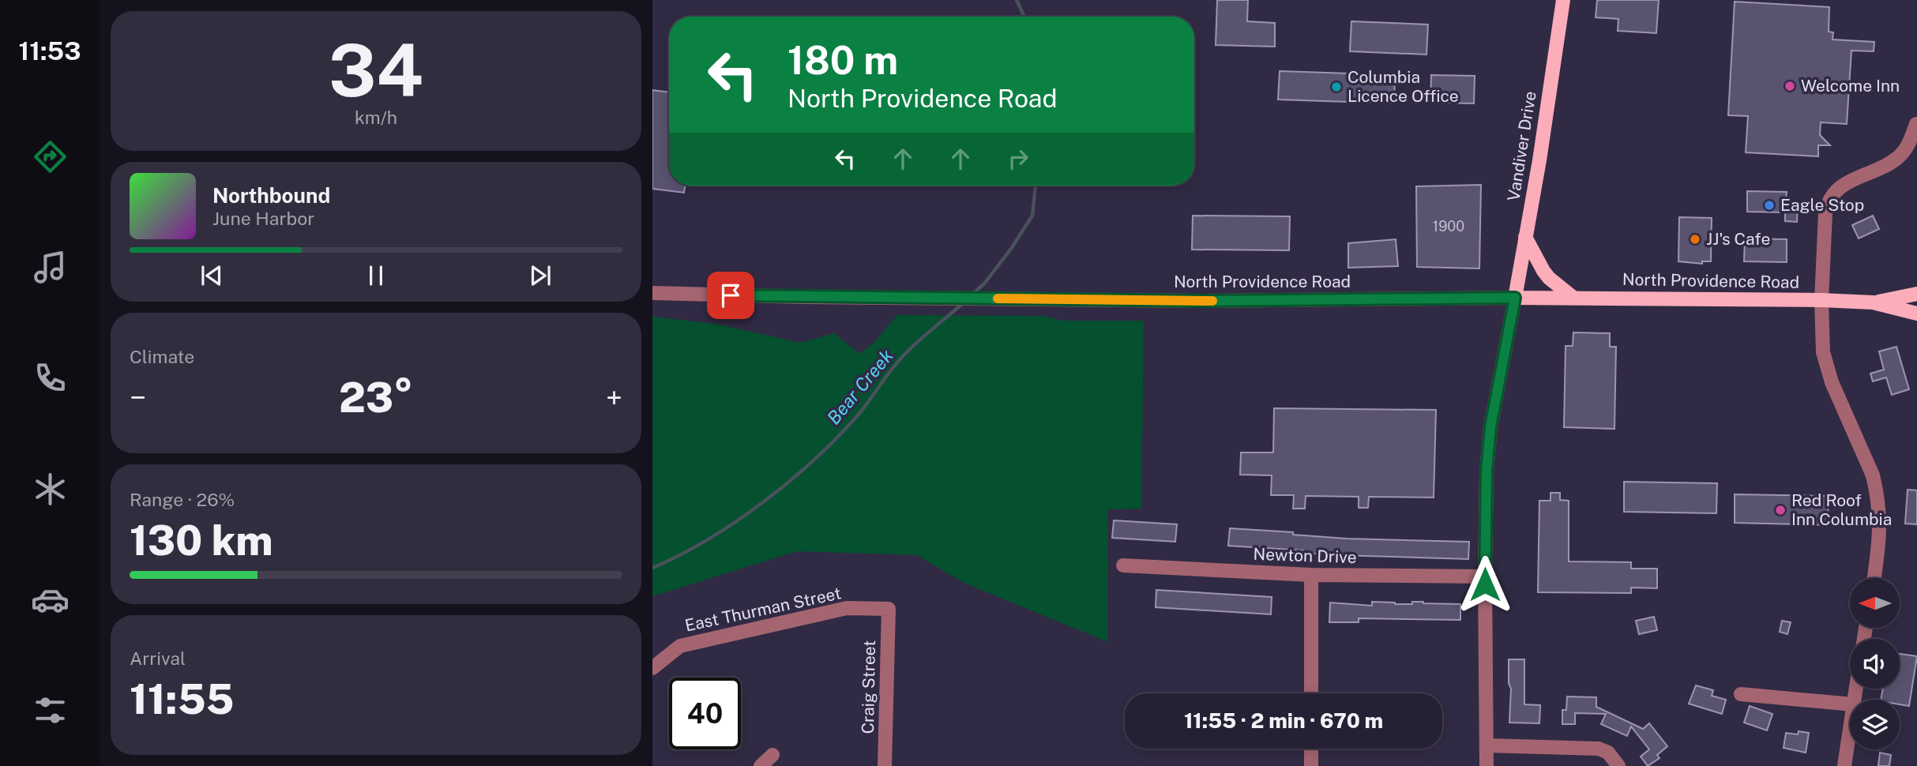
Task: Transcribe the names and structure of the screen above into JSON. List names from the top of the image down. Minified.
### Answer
{"streets":{"main road":["Vandiver Drive","North Providence Road"],"street":["Newton Drive","East Thurman Street","Craig Street"]},"crossings":[["Vandiver Drive","North Providence Road"],["East Thurman Street","Craig Street"]],"water":["Bear Creek"],"places":["Welcome Inn","Columbia Licence Office","Eagle Stop","JJ's Cafe","Red Roof Inn Columbia"],"house_numbers":["1900"],"north":"left","page":{"tabs":"11:53","tile":[["34","km/h"],"Climate",["Range · 26%","130 km"],["Arrival","11:55"]],"turn":["180 m","North Providence Road"],"song":["Northbound","June Harbor"],"heat":["−","23°","+"],"limit":"40","trip":"11:55 · 2 min · 670 m"}}
